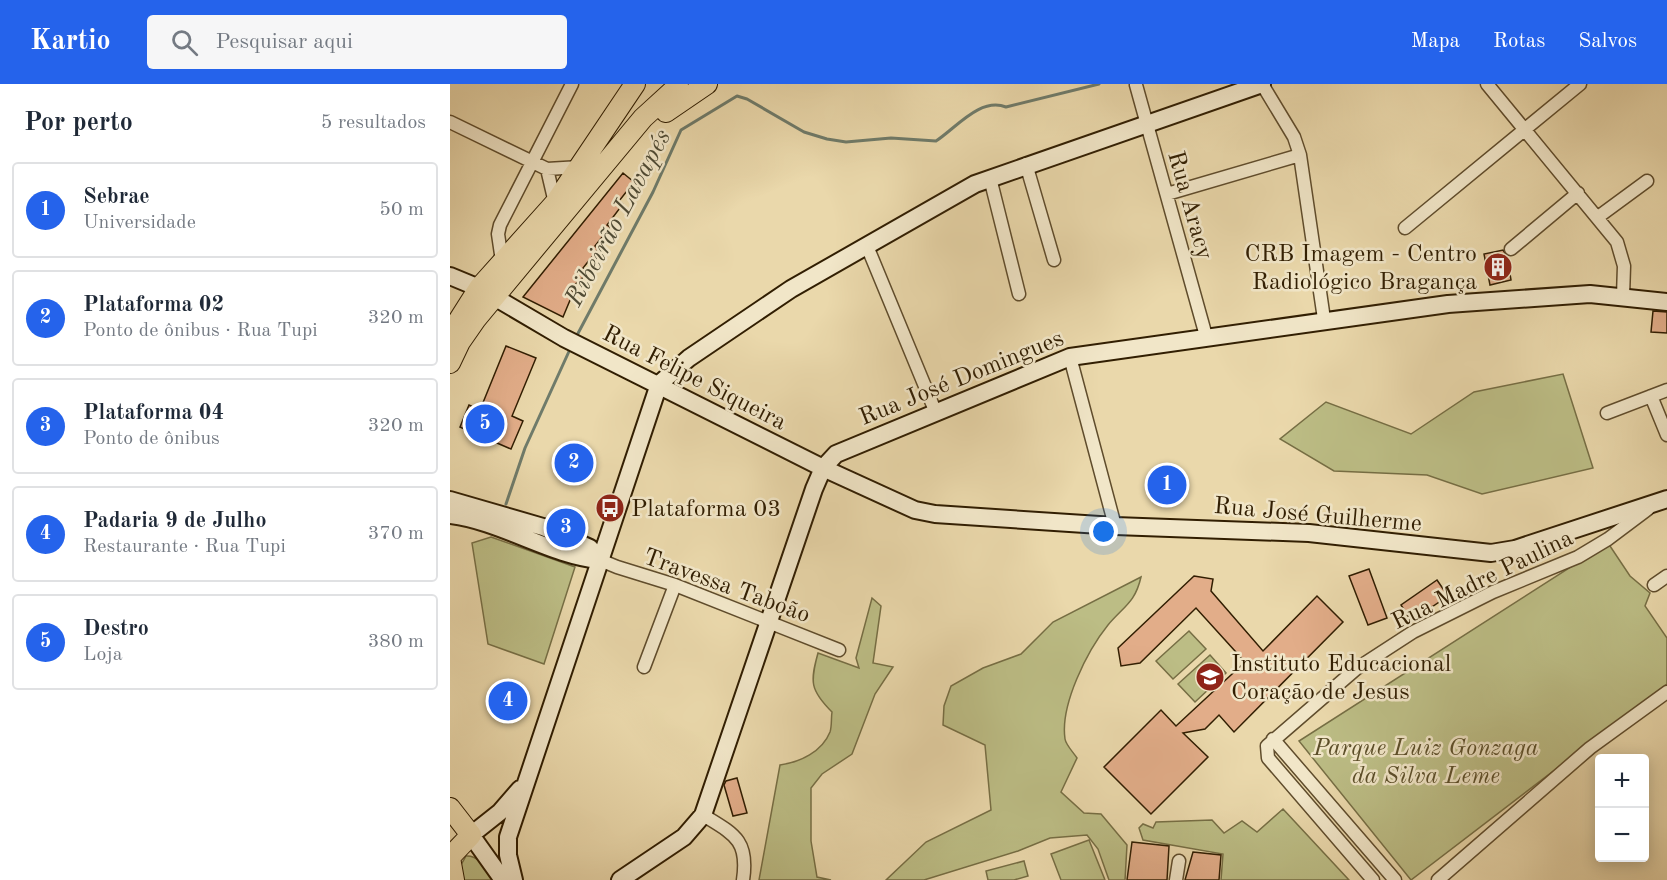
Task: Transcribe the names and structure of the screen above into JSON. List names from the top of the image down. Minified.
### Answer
{"streets":{"street":["Rua Aracy","Rua Felipe Siqueira","Rua José Domingues","Rua José Guilherme","Rua Madre Paulina","Travessa Taboão"]},"crossings":[["Rua Aracy","Rua José Domingues"],["Rua Felipe Siqueira","Rua José Domingues"],["Rua Felipe Siqueira","Rua José Guilherme"],["Rua José Domingues","Rua José Guilherme"],["Rua José Guilherme","Rua Madre Paulina"]],"water":["Ribeirão Lavapés"],"parks":["Parque Luiz Gonzaga da Silva Leme"],"places":{"building":["CRB Imagem - Centro Radiológico Bragança"],"bus stop":["Plataforma 03"],"school or university":["Instituto Educacional Coração de Jesus"]},"page":{"header":"Kartio","search":"Pesquisar aqui","nav":["Mapa","Rotas","Salvos"],"heading":["Por perto","5 resultados"],"list":[{"mark":"1","name":"Sebrae","note":"Universidade","value":"50 m"},{"mark":"2","name":"Plataforma 02","note":"Ponto de ônibus · Rua Tupi","value":"320 m"},{"mark":"3","name":"Plataforma 04","note":"Ponto de ônibus","value":"320 m"},{"mark":"4","name":"Padaria 9 de Julho","note":"Restaurante · Rua Tupi","value":"370 m"},{"mark":"5","name":"Destro","note":"Loja","value":"380 m"}],"pins":["5","2","1","3","4"],"map_buttons":["+","−"]}}
